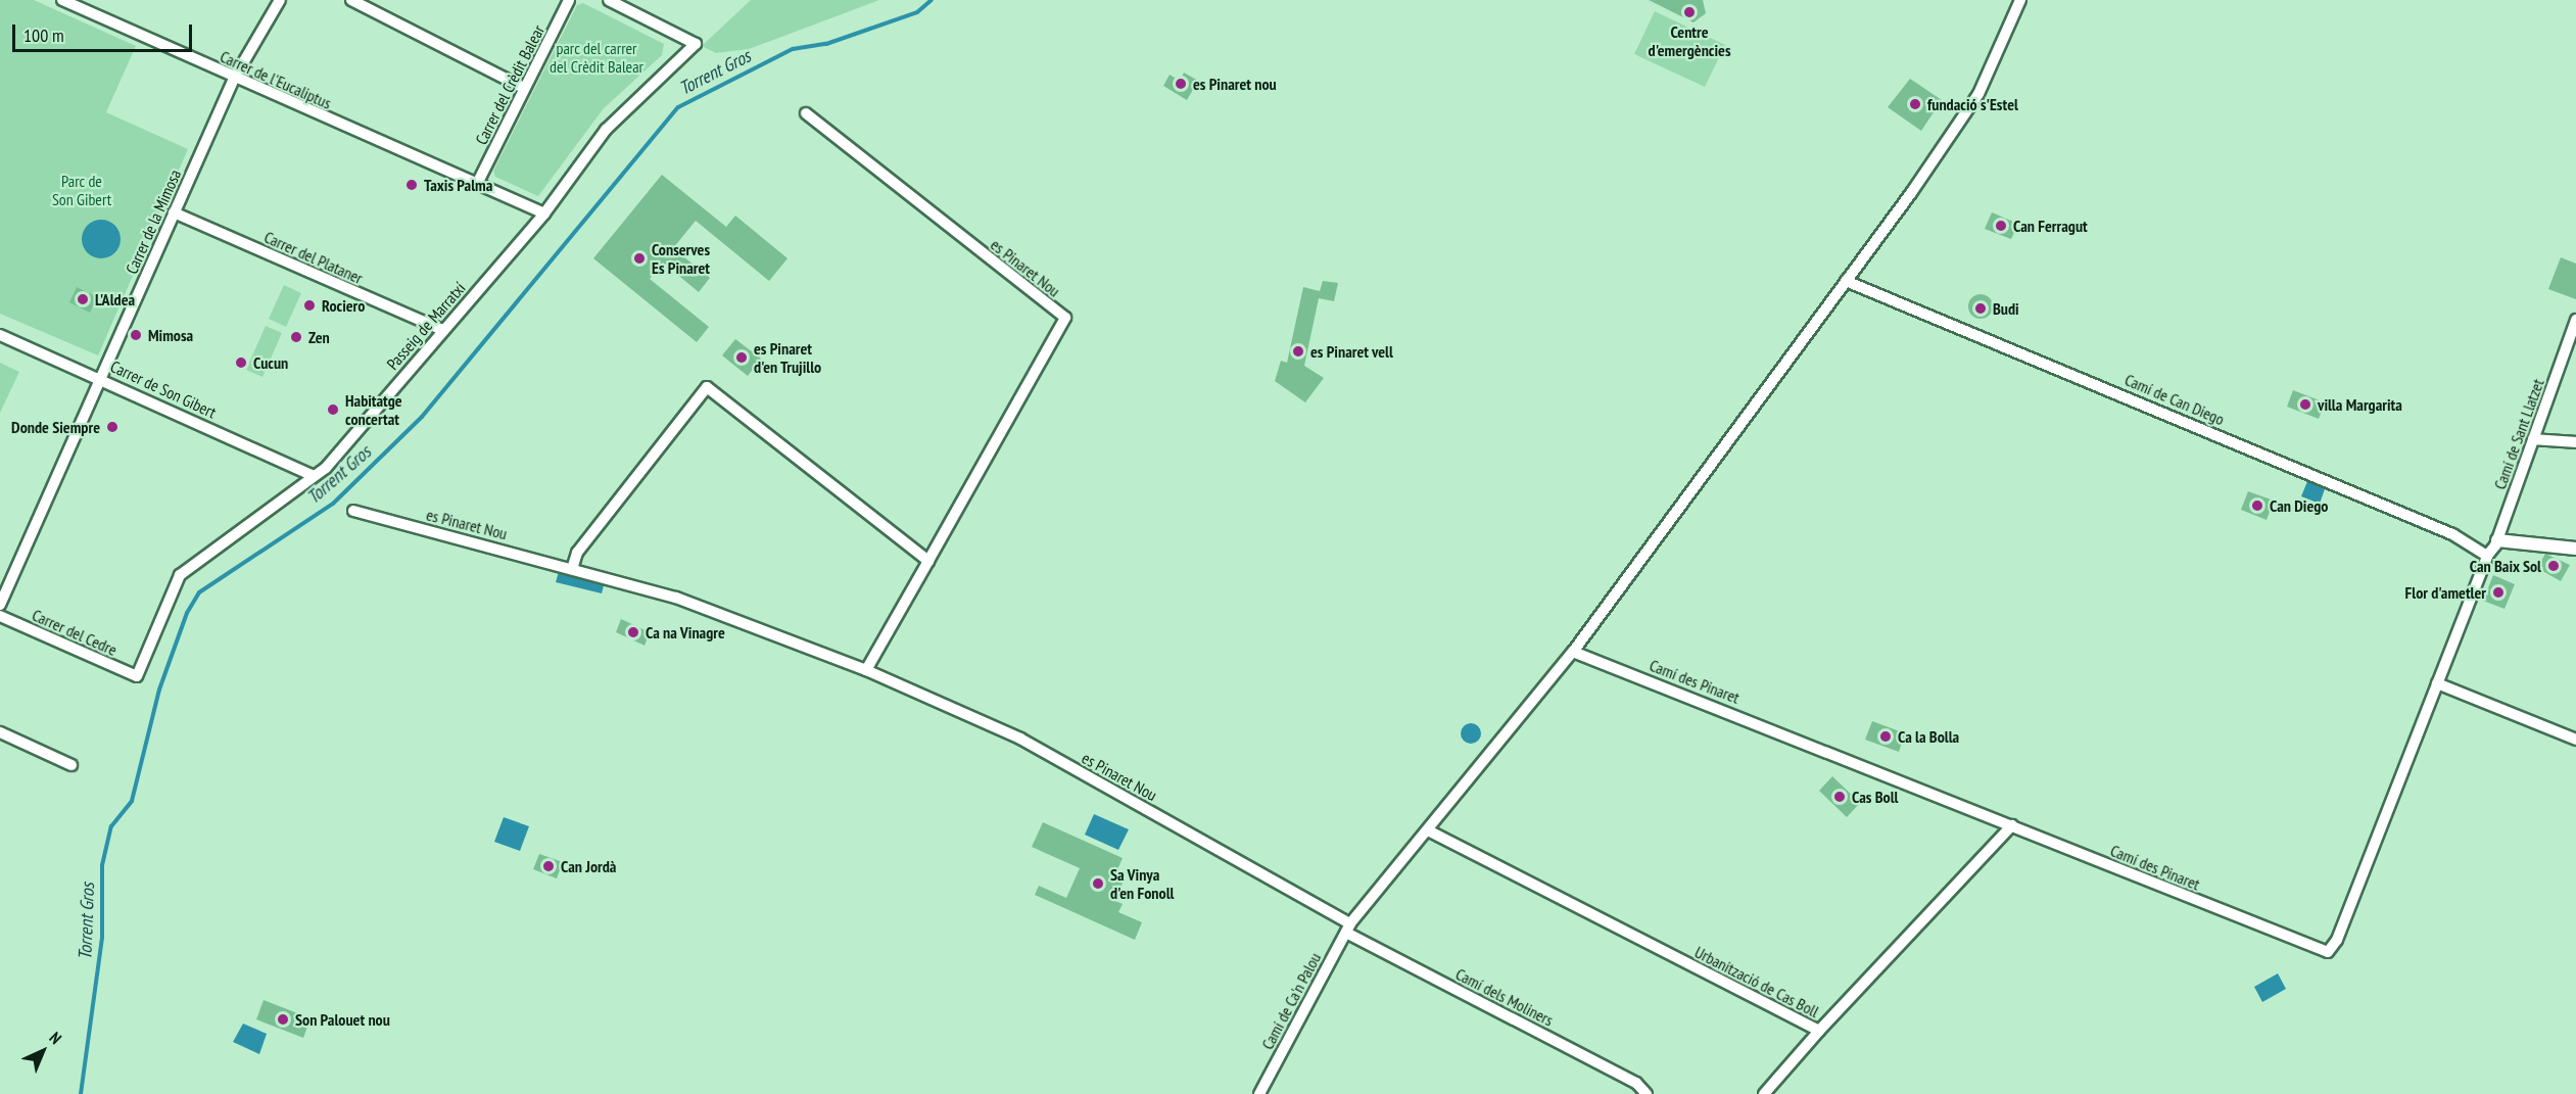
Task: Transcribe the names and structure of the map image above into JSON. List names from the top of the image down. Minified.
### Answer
{"streets":{"street":["Carrer de l'Eucaliptus","Carrer del Crèdit Balear","Carrer de la Mimosa","Carrer del Plataner","es Pinaret Nou","Passeig de Marratxí","Carrer de Son Gibert","Camí de Can Diego","Camí de Sant Llatzet","Carrer del Cedre","Camí des Pinaret","Urbanització de Cas Boll","Camí dels Moliners","Camí de Ca'n Palou"]},"crossings":[["Carrer de l'Eucaliptus","Carrer del Crèdit Balear"],["Carrer de l'Eucaliptus","Carrer de la Mimosa"],["Carrer de l'Eucaliptus","Passeig de Marratxí"],["Carrer de la Mimosa","Carrer del Plataner"],["Carrer de la Mimosa","Carrer de Son Gibert"],["Carrer del Plataner","Passeig de Marratxí"],["es Pinaret Nou","Camí dels Moliners"],["es Pinaret Nou","Camí de Ca'n Palou"],["Passeig de Marratxí","Carrer de Son Gibert"],["Passeig de Marratxí","Carrer del Cedre"],["Camí de Can Diego","Camí de Sant Llatzet"],["Camí de Can Diego","Camí des Pinaret"],["Camí de Can Diego","Camí de Ca'n Palou"],["Camí de Sant Llatzet","Camí des Pinaret"],["Camí des Pinaret","Urbanització de Cas Boll"],["Camí des Pinaret","Camí de Ca'n Palou"],["Urbanització de Cas Boll","Camí de Ca'n Palou"],["Camí dels Moliners","Camí de Ca'n Palou"]],"water":["Torrent Gros"],"parks":["parc del carrer del Crèdit Balear","Parc de Son Gibert"],"places":["Centre d'emergències","es Pinaret nou","fundació s'Estel","Taxis Palma","Can Ferragut","Conserves Es Pinaret","L'Aldea","Rociero","Budi","Mimosa","Zen","es Pinaret vell","es Pinaret d'en Trujillo","Cucun","villa Margarita","Habitatge concertat","Donde Siempre","Can Diego","Can Baix Sol","Flor d'ametler","Ca na Vinagre","Ca la Bolla","Cas Boll","Can Jordà","Sa Vinya d'en Fonoll","Son Palouet nou"],"scale_bar":"100 m","north":"top right"}
